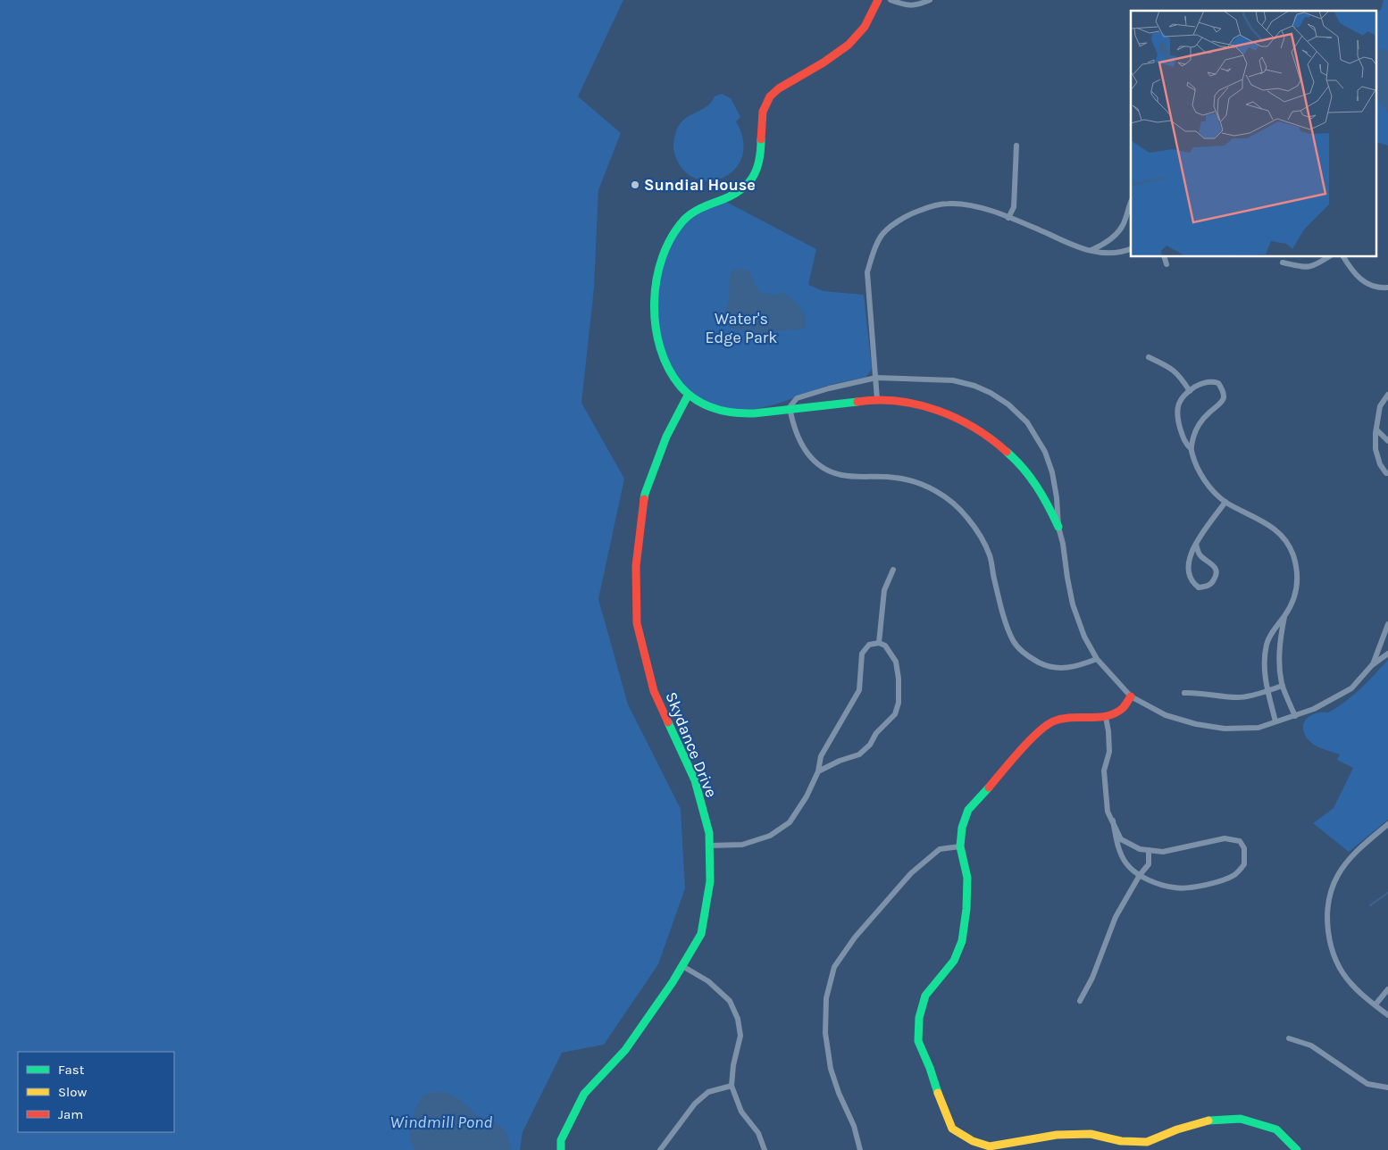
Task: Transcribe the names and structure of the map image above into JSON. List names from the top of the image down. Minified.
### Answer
{"streets":{"street":["Skydance Drive"]},"water":["Windmill Pond"],"parks":["Water's Edge Park"],"places":["Sundial House"],"legend":["Fast","Slow","Jam"]}
